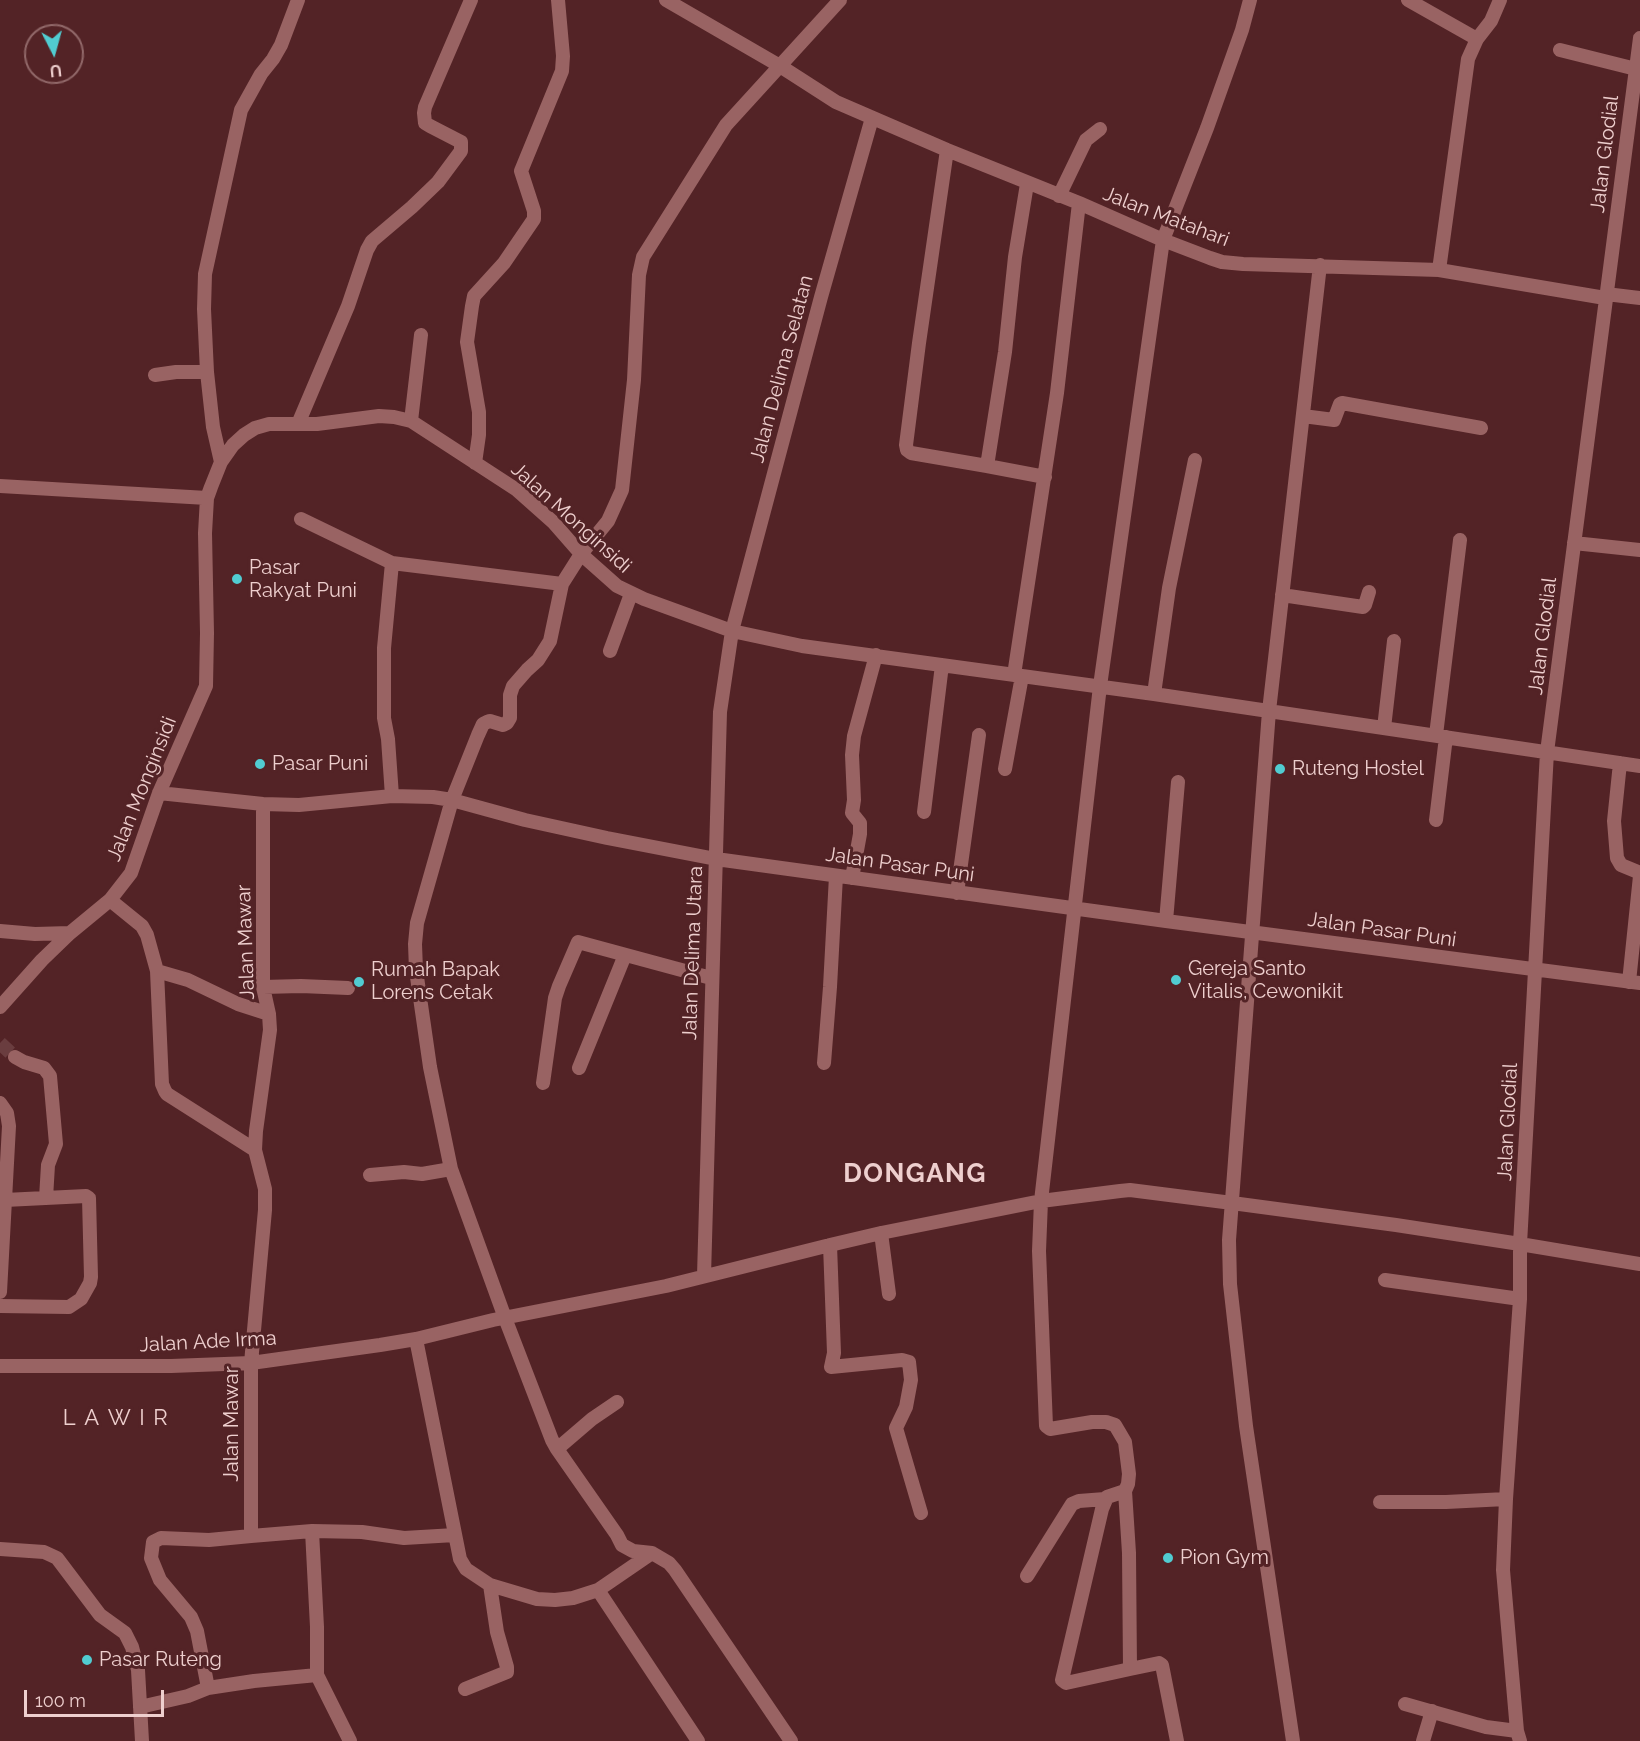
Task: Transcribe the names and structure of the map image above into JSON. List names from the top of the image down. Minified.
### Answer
{"streets":{"street":["Jalan Glodial","Jalan Matahari","Jalan Delima Selatan","Jalan Monginsidi","Jalan Pasar Puni","Jalan Mawar","Jalan Delima Utara","Jalan Ade Irma"]},"crossings":[["Jalan Glodial","Jalan Matahari"],["Jalan Glodial","Jalan Monginsidi"],["Jalan Glodial","Jalan Pasar Puni"],["Jalan Glodial","Jalan Ade Irma"],["Jalan Matahari","Jalan Delima Selatan"],["Jalan Delima Selatan","Jalan Monginsidi"],["Jalan Delima Selatan","Jalan Delima Utara"],["Jalan Monginsidi","Jalan Pasar Puni"],["Jalan Monginsidi","Jalan Delima Utara"],["Jalan Pasar Puni","Jalan Mawar"],["Jalan Pasar Puni","Jalan Delima Utara"],["Jalan Mawar","Jalan Ade Irma"],["Jalan Delima Utara","Jalan Ade Irma"]],"districts":["DONGANG","L A W I R"],"places":["Pasar Rakyat Puni","Pasar Puni","Ruteng Hostel","Gereja Santo Vitalis, Cewonikit","Rumah Bapak Lorens Cetak","Pion Gym","Pasar Ruteng"],"scale_bar":"100 m","north":"bottom"}
